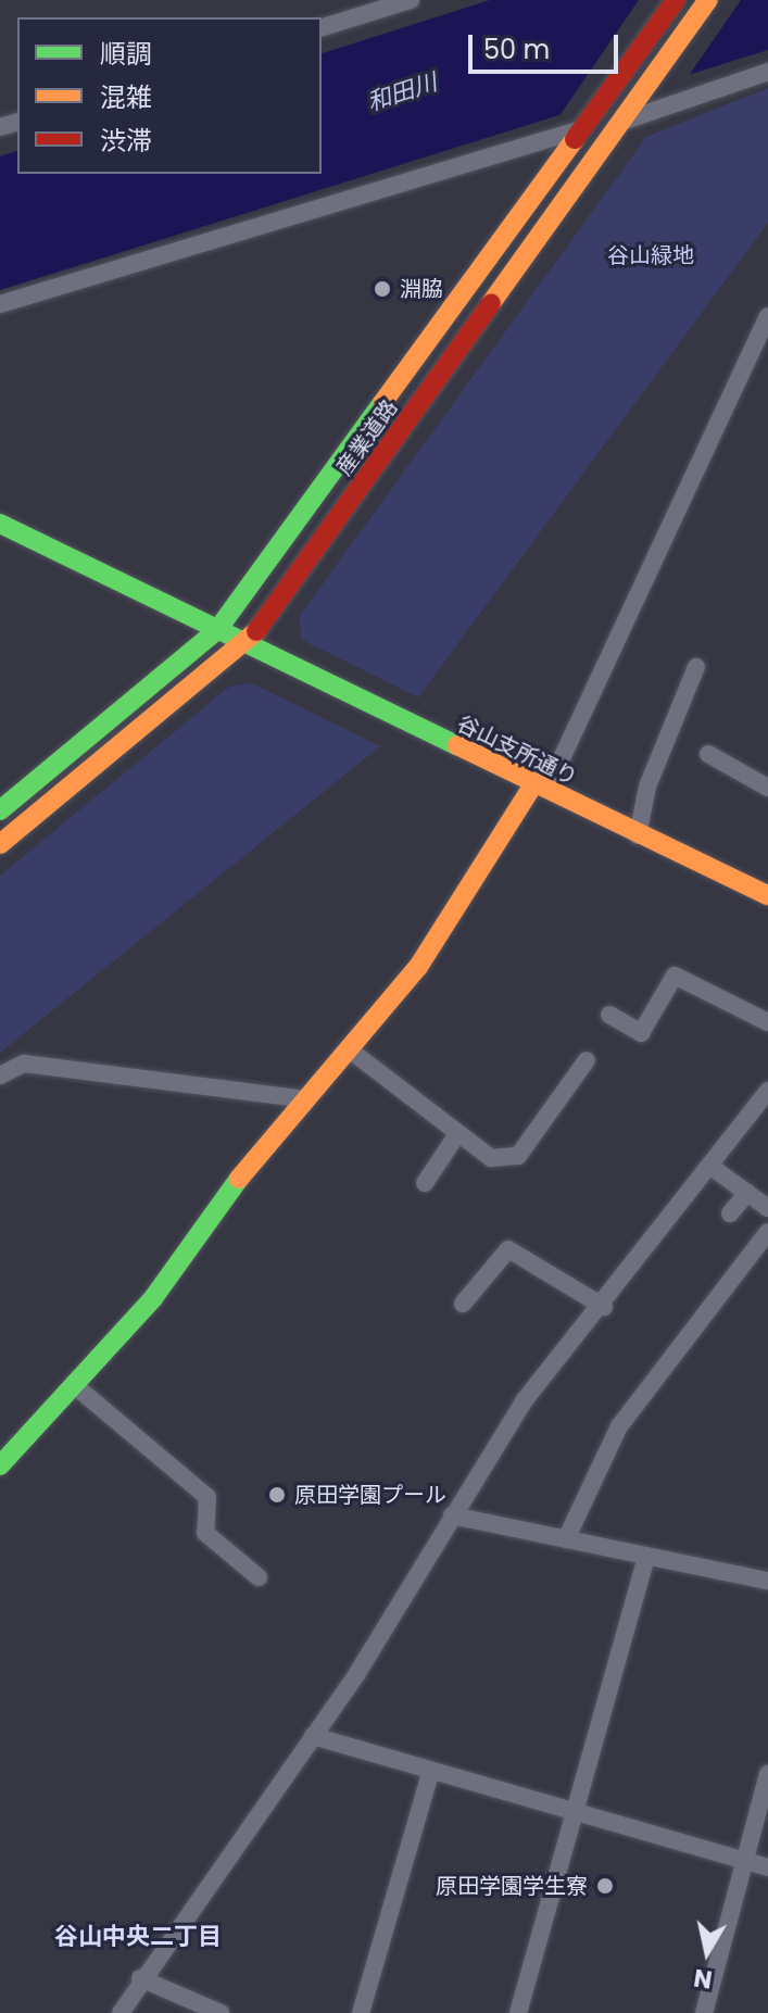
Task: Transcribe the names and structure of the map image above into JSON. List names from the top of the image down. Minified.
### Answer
{"streets":{"main road":["産業道路","谷山支所通り"]},"crossings":[["産業道路","谷山支所通り"]],"districts":["谷山中央二丁目"],"water":["和田川"],"parks":["谷山緑地"],"places":["淵脇","原田学園プール","原田学園学生寮"],"legend":["順調","混雑","渋滞"],"scale_bar":"50 m","north":"bottom"}
